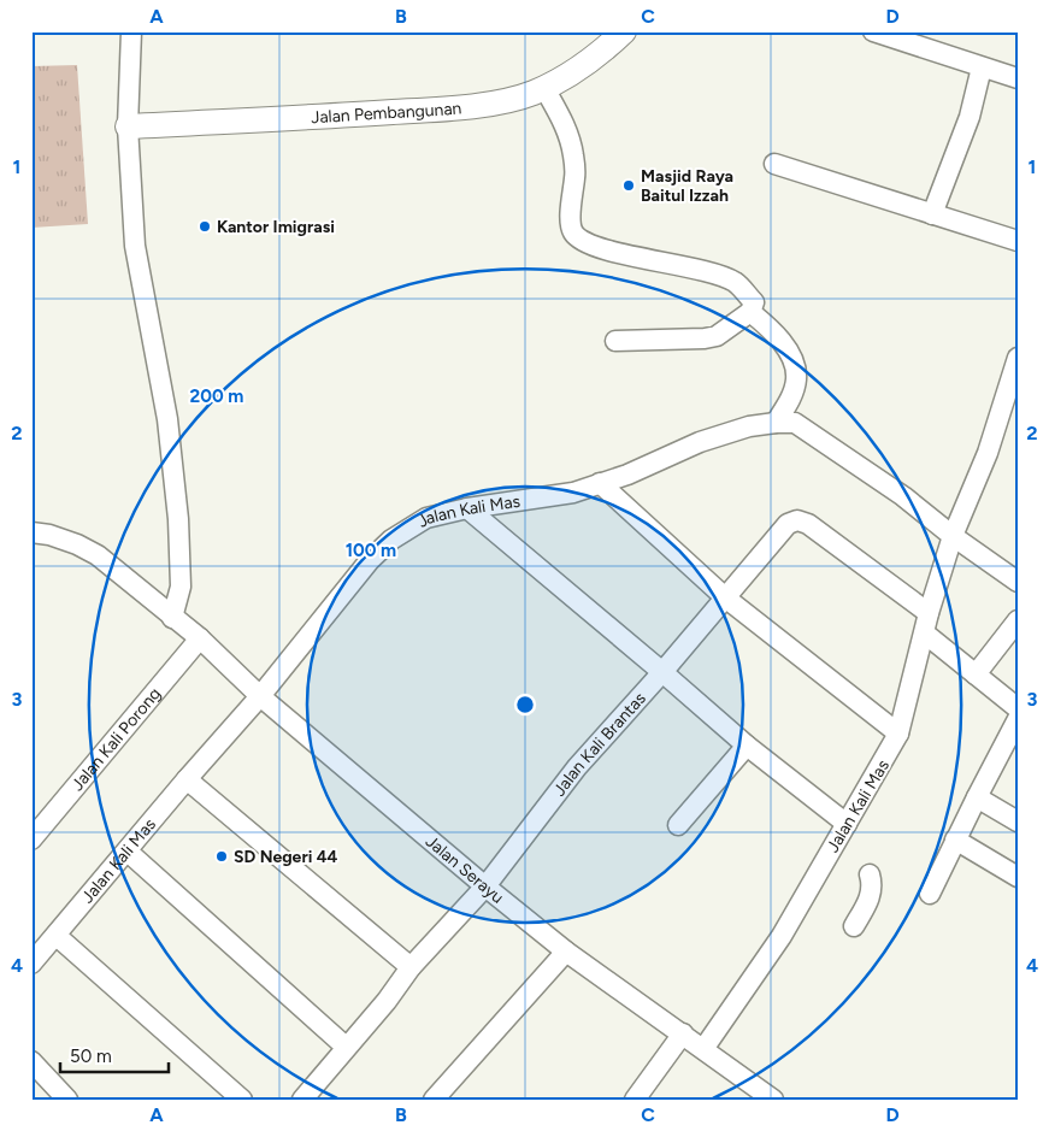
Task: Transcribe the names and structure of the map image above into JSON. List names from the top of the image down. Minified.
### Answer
{"streets":{"main road":["Jalan Pembangunan"],"street":["Jalan Kali Mas","Jalan Kali Porong","Jalan Kali Brantas","Jalan Serayu"]},"crossings":[["Jalan Kali Mas","Jalan Kali Brantas"],["Jalan Kali Mas","Jalan Serayu"],["Jalan Kali Porong","Jalan Serayu"],["Jalan Kali Brantas","Jalan Serayu"]],"places":["Masjid Raya Baitul Izzah","Kantor Imigrasi","SD Negeri 44"],"scale_bar":"50 m","grid":{"columns":["A","B","C","D"],"rows":["1","2","3","4"]},"rings":["200 m","100 m"]}
